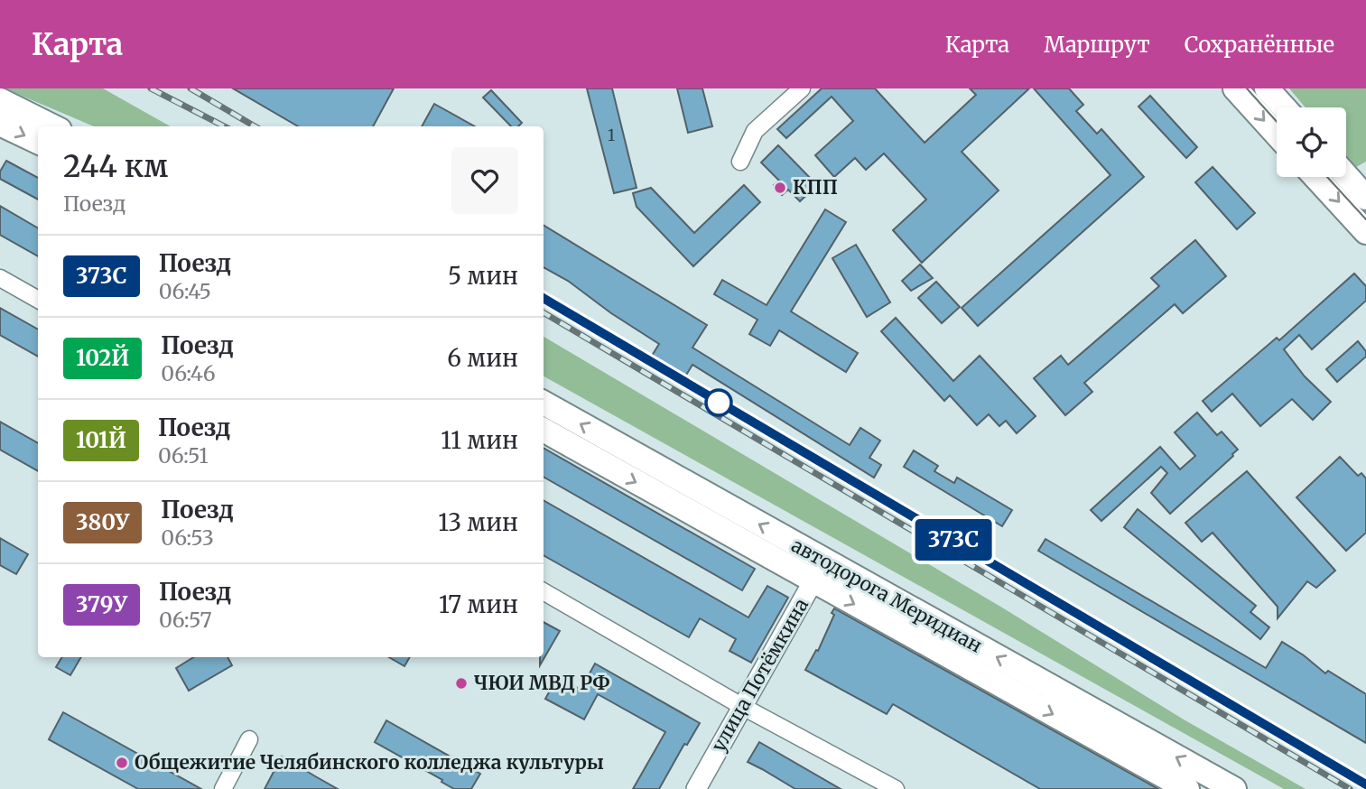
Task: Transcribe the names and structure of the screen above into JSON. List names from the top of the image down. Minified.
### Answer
{"streets":{"main road":["автодорога Меридиан"],"street":["улица Потёмкина"]},"crossings":[["автодорога Меридиан","улица Потёмкина"]],"places":["КПП","ЧЮИ МВД РФ","Общежитие Челябинского колледжа культуры"],"house_numbers":["1"],"page":{"header":"Карта","nav":["Карта","Маршрут","Сохранённые"],"on_map":"373C","heading":["244 км","Поезд"],"list":[{"mark":"373C","name":"Поезд","note":"06:45","value":"5 мин"},{"mark":"102Й","name":"Поезд","note":"06:46","value":"6 мин"},{"mark":"101Й","name":"Поезд","note":"06:51","value":"11 мин"},{"mark":"380У","name":"Поезд","note":"06:53","value":"13 мин"},{"mark":"379У","name":"Поезд","note":"06:57","value":"17 мин"}]}}
